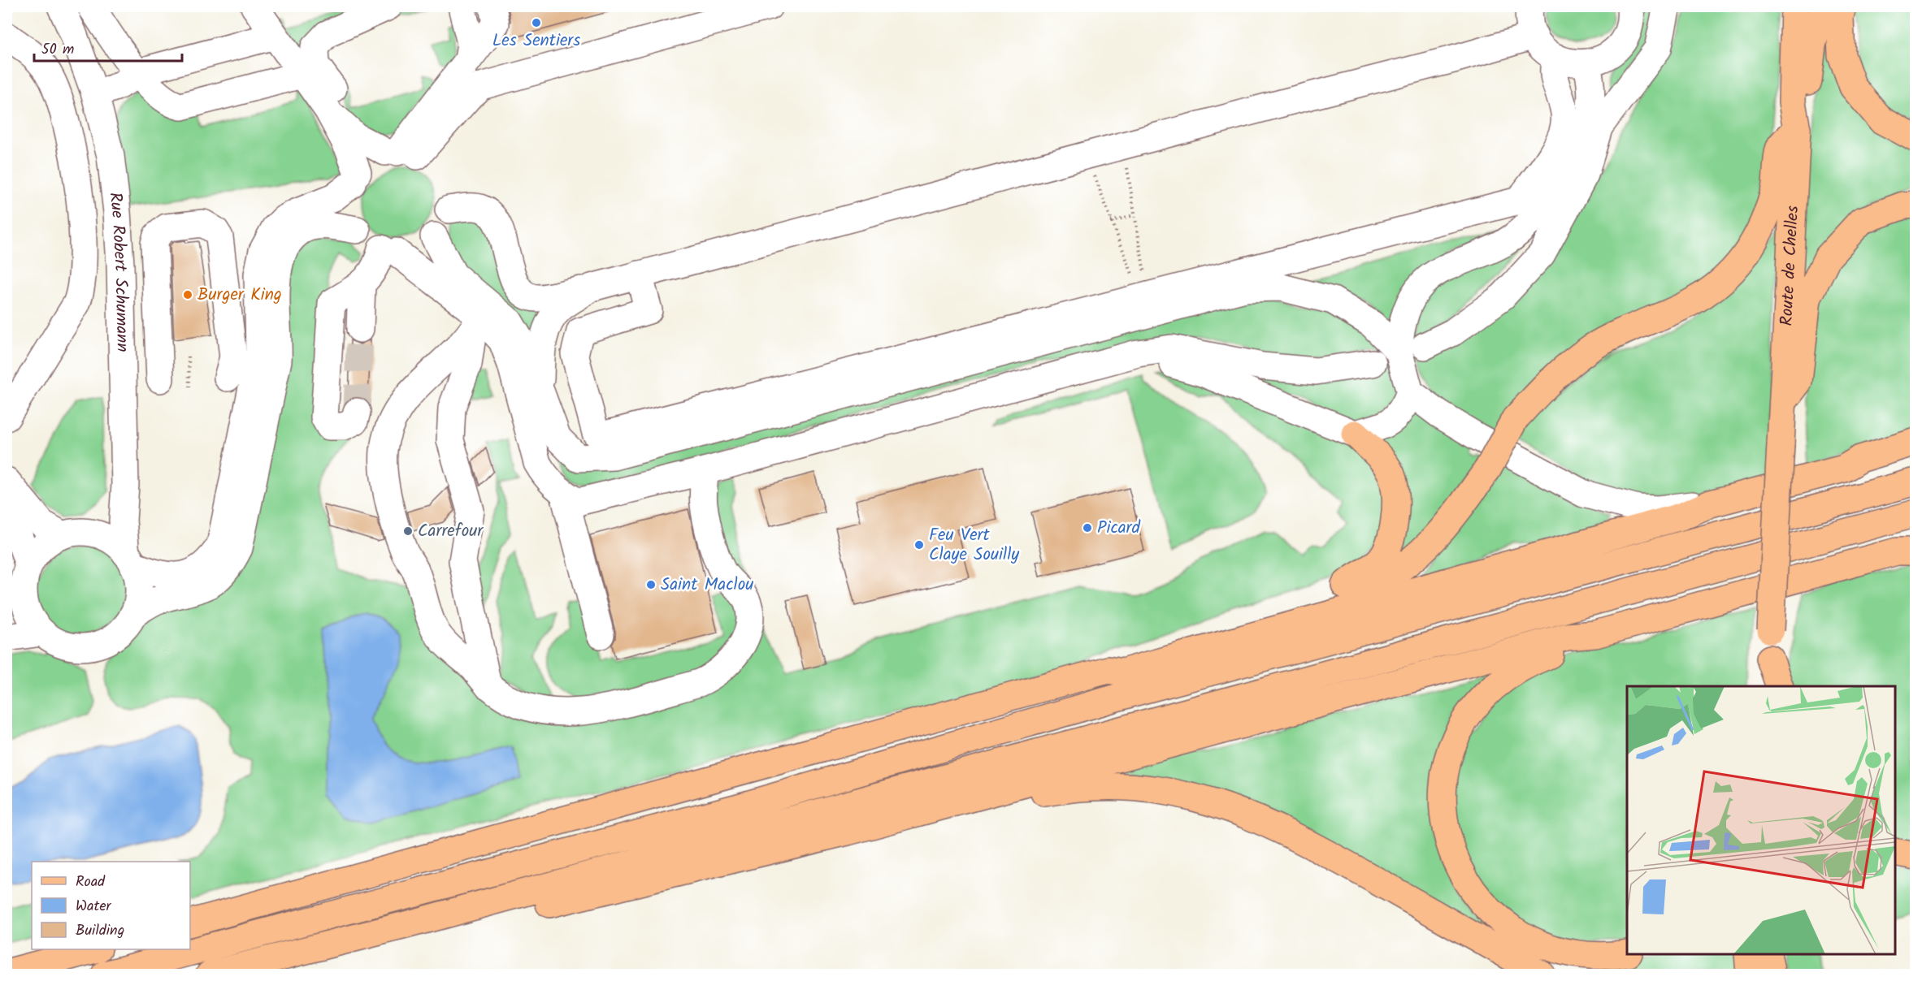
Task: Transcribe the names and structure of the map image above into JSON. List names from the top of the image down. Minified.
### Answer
{"streets":{"main road":["Route de Chelles"],"street":["Rue Robert Schumann"]},"places":["Les Sentiers","Burger King","Picard","Carrefour","Feu Vert Claye Souilly","Saint Maclou"],"legend":["Road","Water","Building"],"scale_bar":"50 m"}
